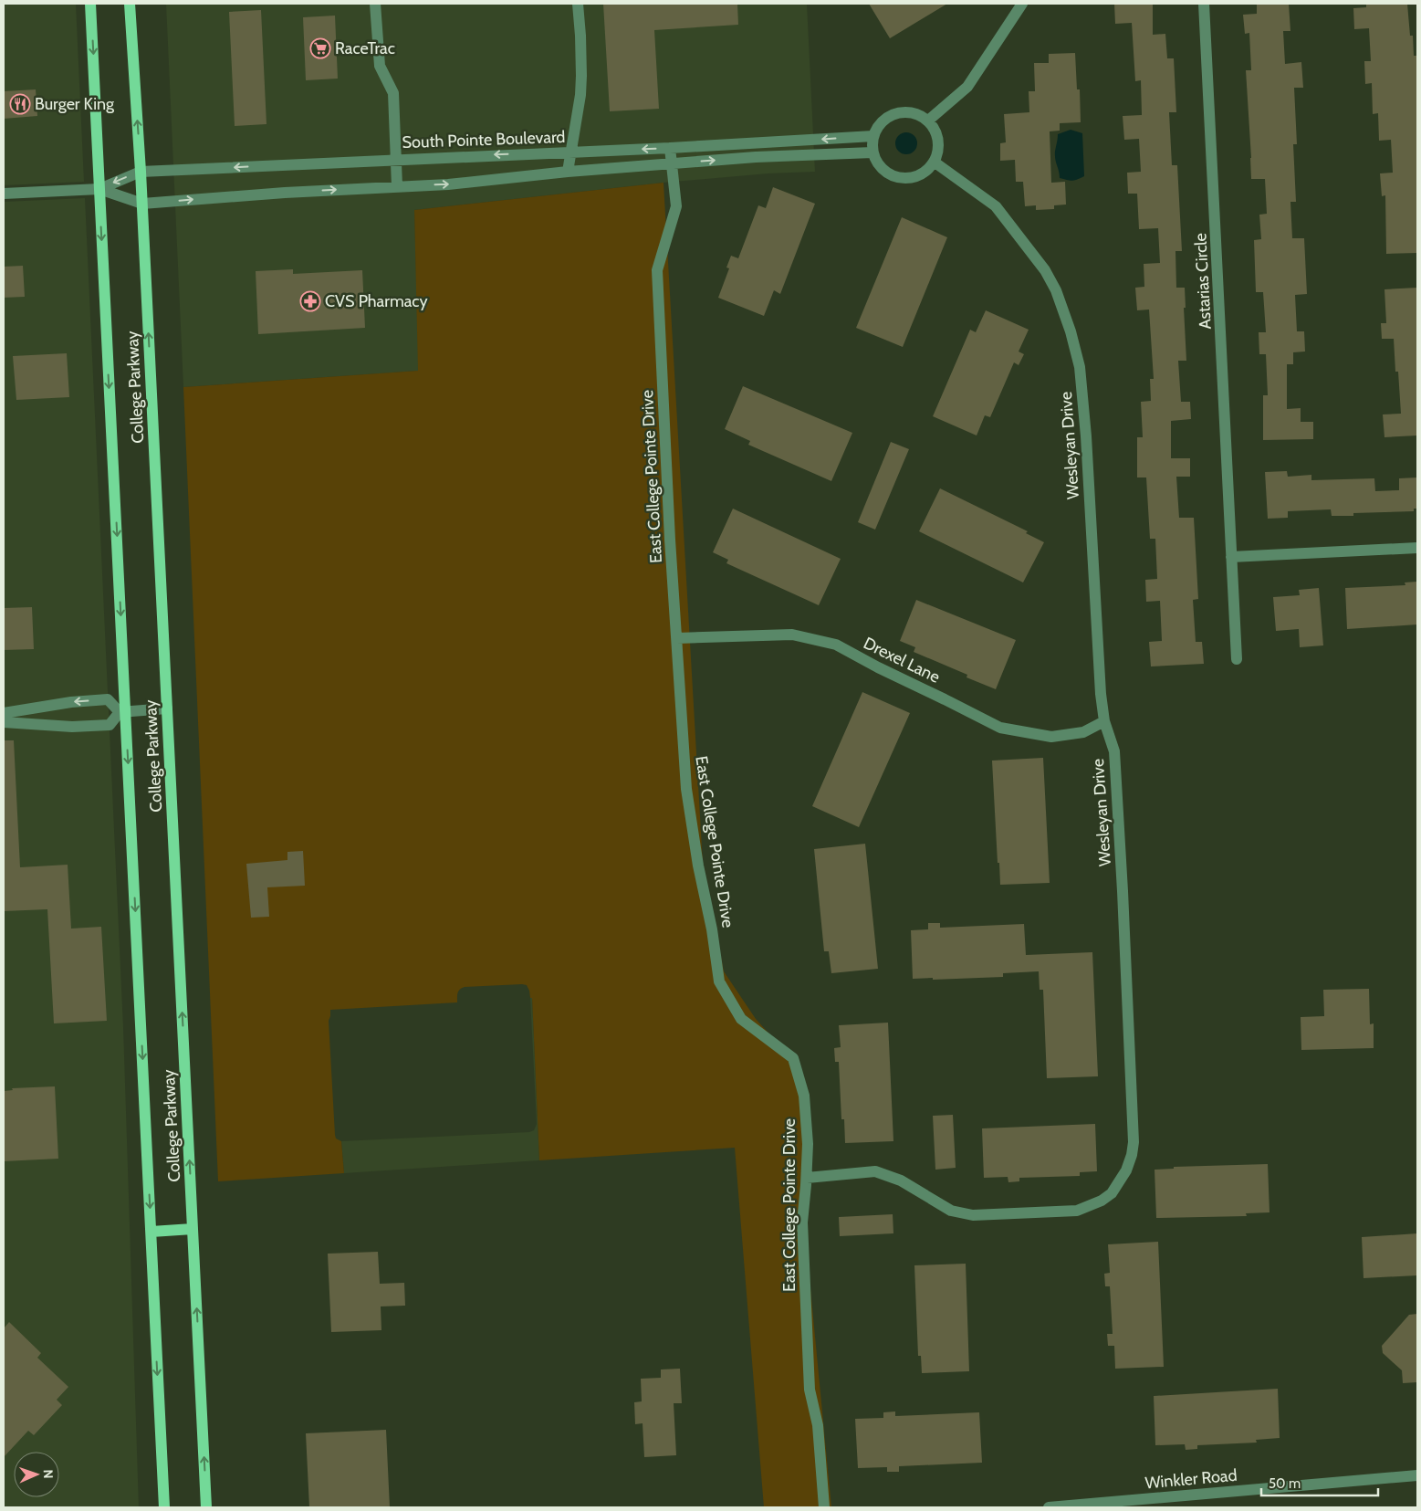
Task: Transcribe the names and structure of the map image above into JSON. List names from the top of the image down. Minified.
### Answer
{"streets":{"main road":["College Parkway"],"street":["South Pointe Boulevard","Astarias Circle","Wesleyan Drive","East College Pointe Drive","Drexel Lane","Winkler Road"]},"crossings":[["South Pointe Boulevard","College Parkway"],["South Pointe Boulevard","Wesleyan Drive"],["South Pointe Boulevard","East College Pointe Drive"],["Wesleyan Drive","East College Pointe Drive"],["Wesleyan Drive","Drexel Lane"],["East College Pointe Drive","Drexel Lane"]],"places":{"supermarket":["RaceTrac"],"restaurant":["Burger King"],"pharmacy":["CVS Pharmacy"]},"scale_bar":"50 m","north":"right"}
